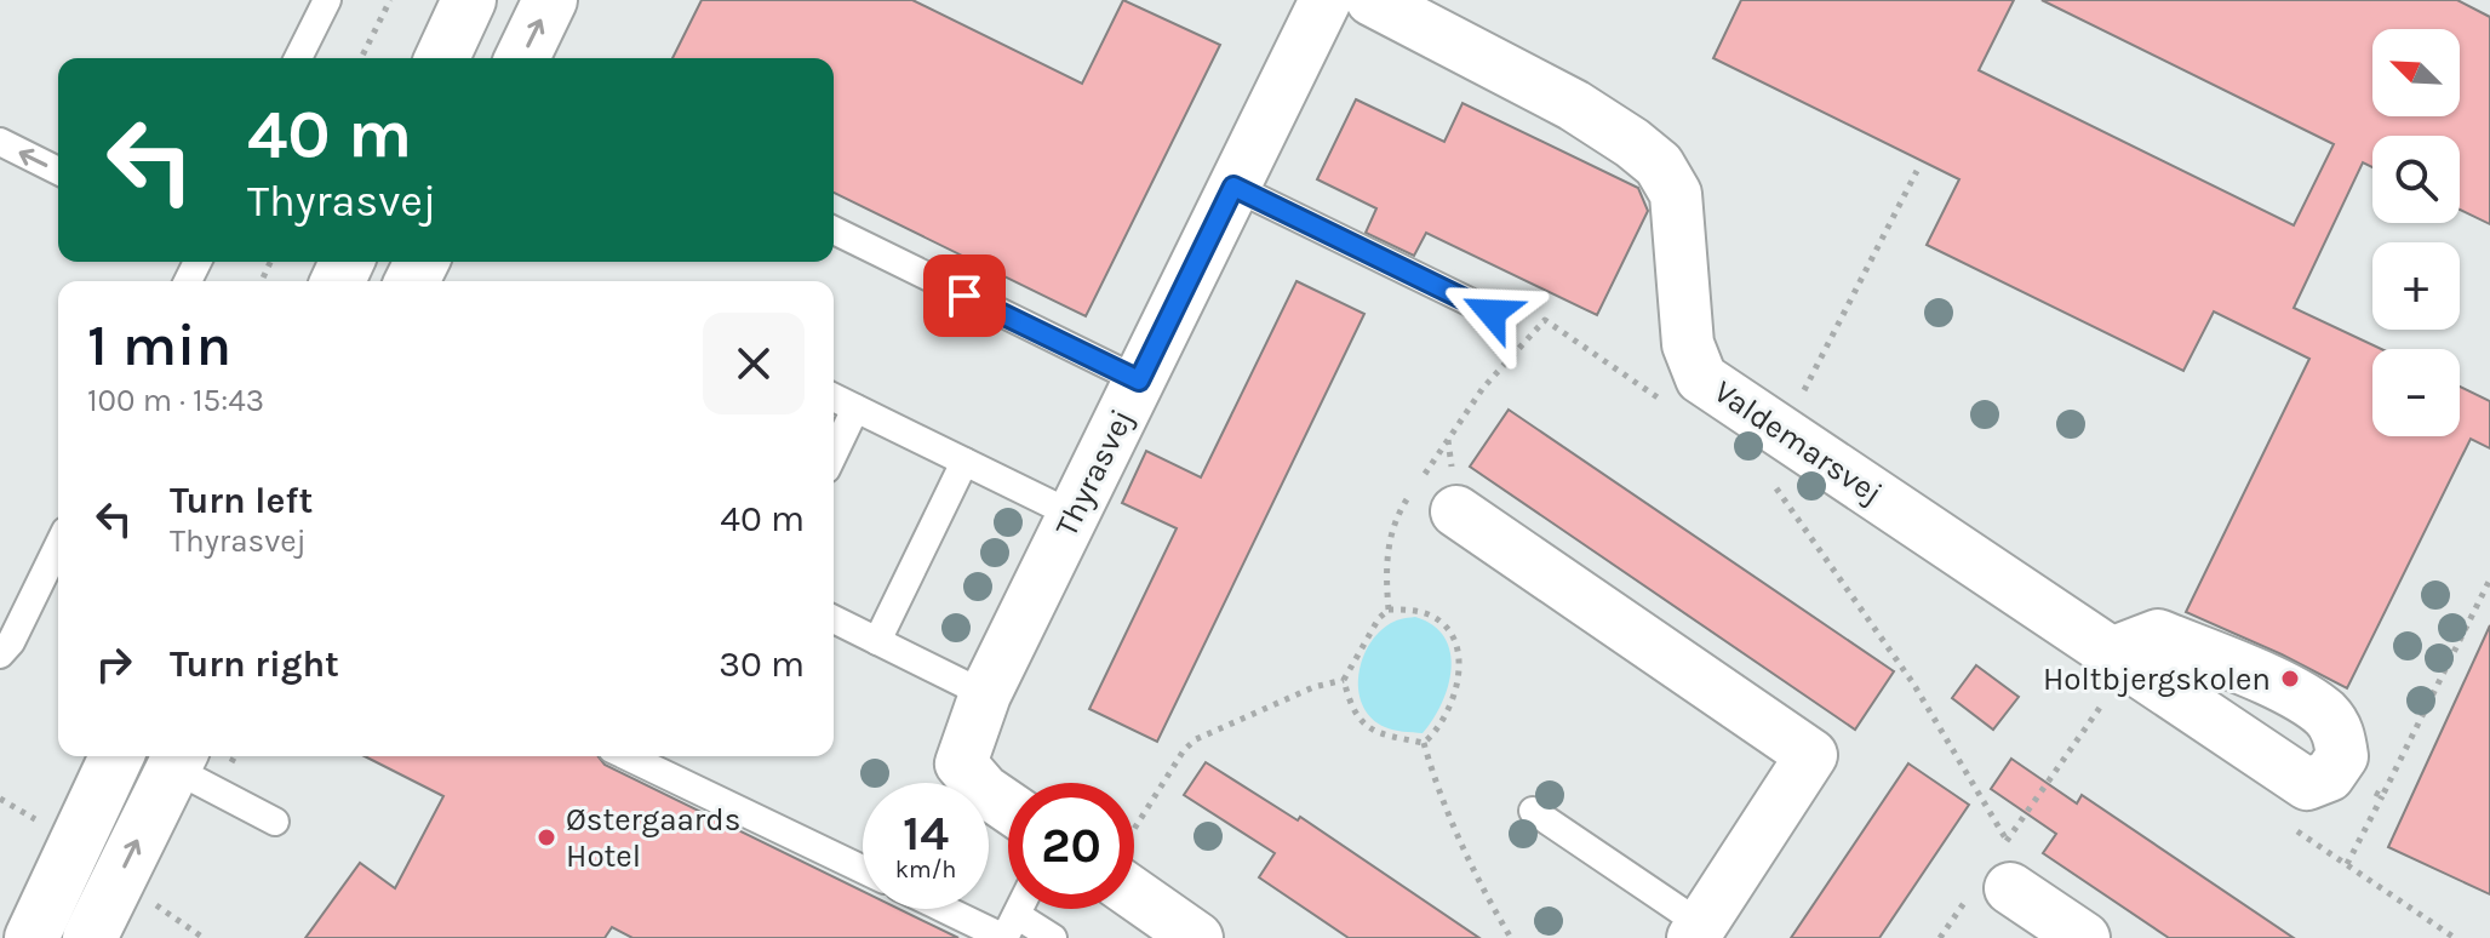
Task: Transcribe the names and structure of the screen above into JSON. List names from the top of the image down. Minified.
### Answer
{"streets":{"street":["Valdemarsvej","Thyrasvej"]},"places":["Holtbjergskolen","Østergaards Hotel"],"north":"top left","page":{"map_buttons":["+","−"],"turn":["40 m","Thyrasvej"],"heading":["1 min","100 m · 15:43"],"list":[{"name":"Turn left","note":"Thyrasvej","value":"40 m"},{"name":"Turn right","value":"30 m"}],"speed":"14 km/h","limit":"20"}}
